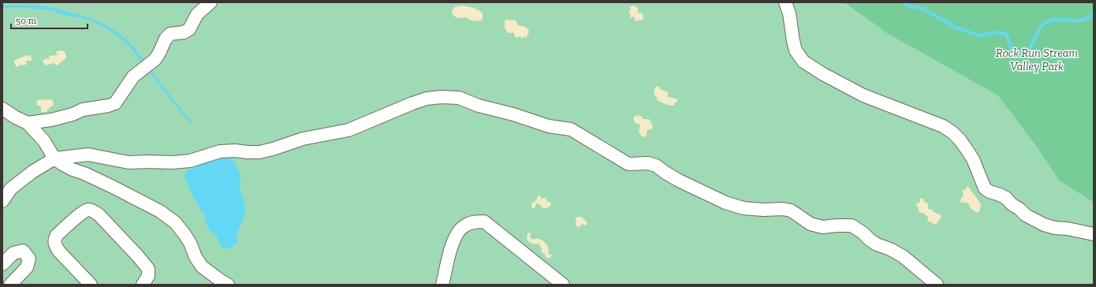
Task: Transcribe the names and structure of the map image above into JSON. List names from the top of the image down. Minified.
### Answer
{"parks":["Rock Run Stream Valley Park"],"scale_bar":"50 m"}
